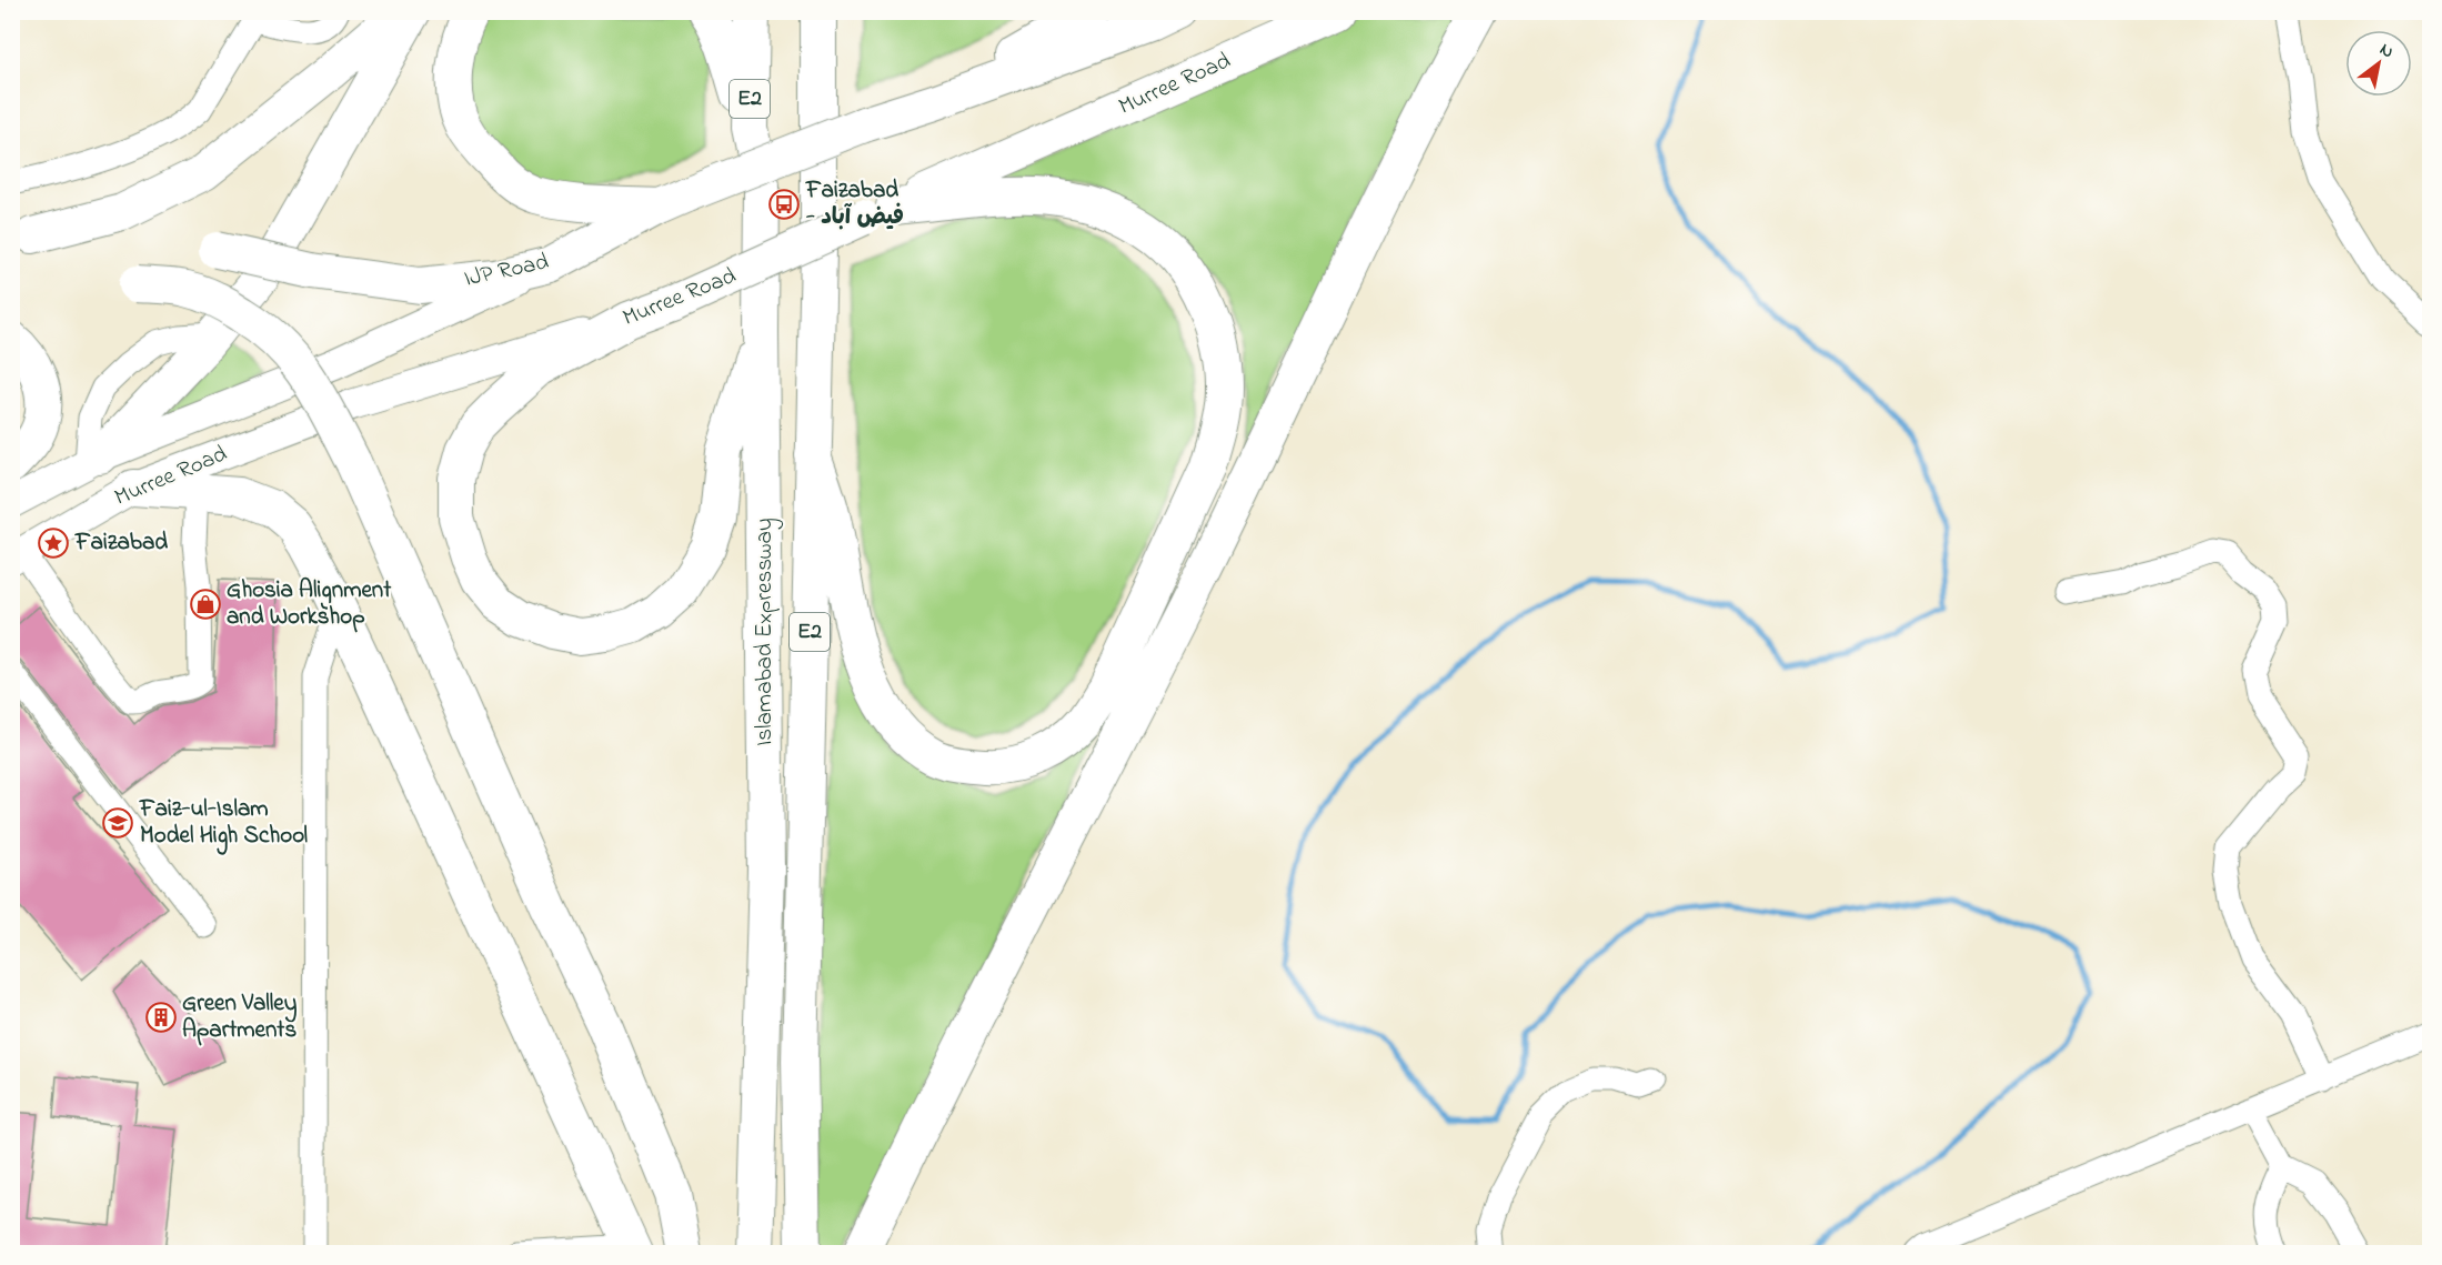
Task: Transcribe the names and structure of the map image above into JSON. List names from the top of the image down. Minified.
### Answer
{"streets":{"highway":["Murree Road","E2","IJP Road","Islamabad Expressway"]},"places":{"bus stop":["Faizabad - فیض آباد"],"place":["Faizabad"],"shop":["Ghosia Alignment and Workshop"],"school or university":["Faiz-ul-Islam Model High School"],"building":["Green Valley Apartments"]},"north":"top right"}
